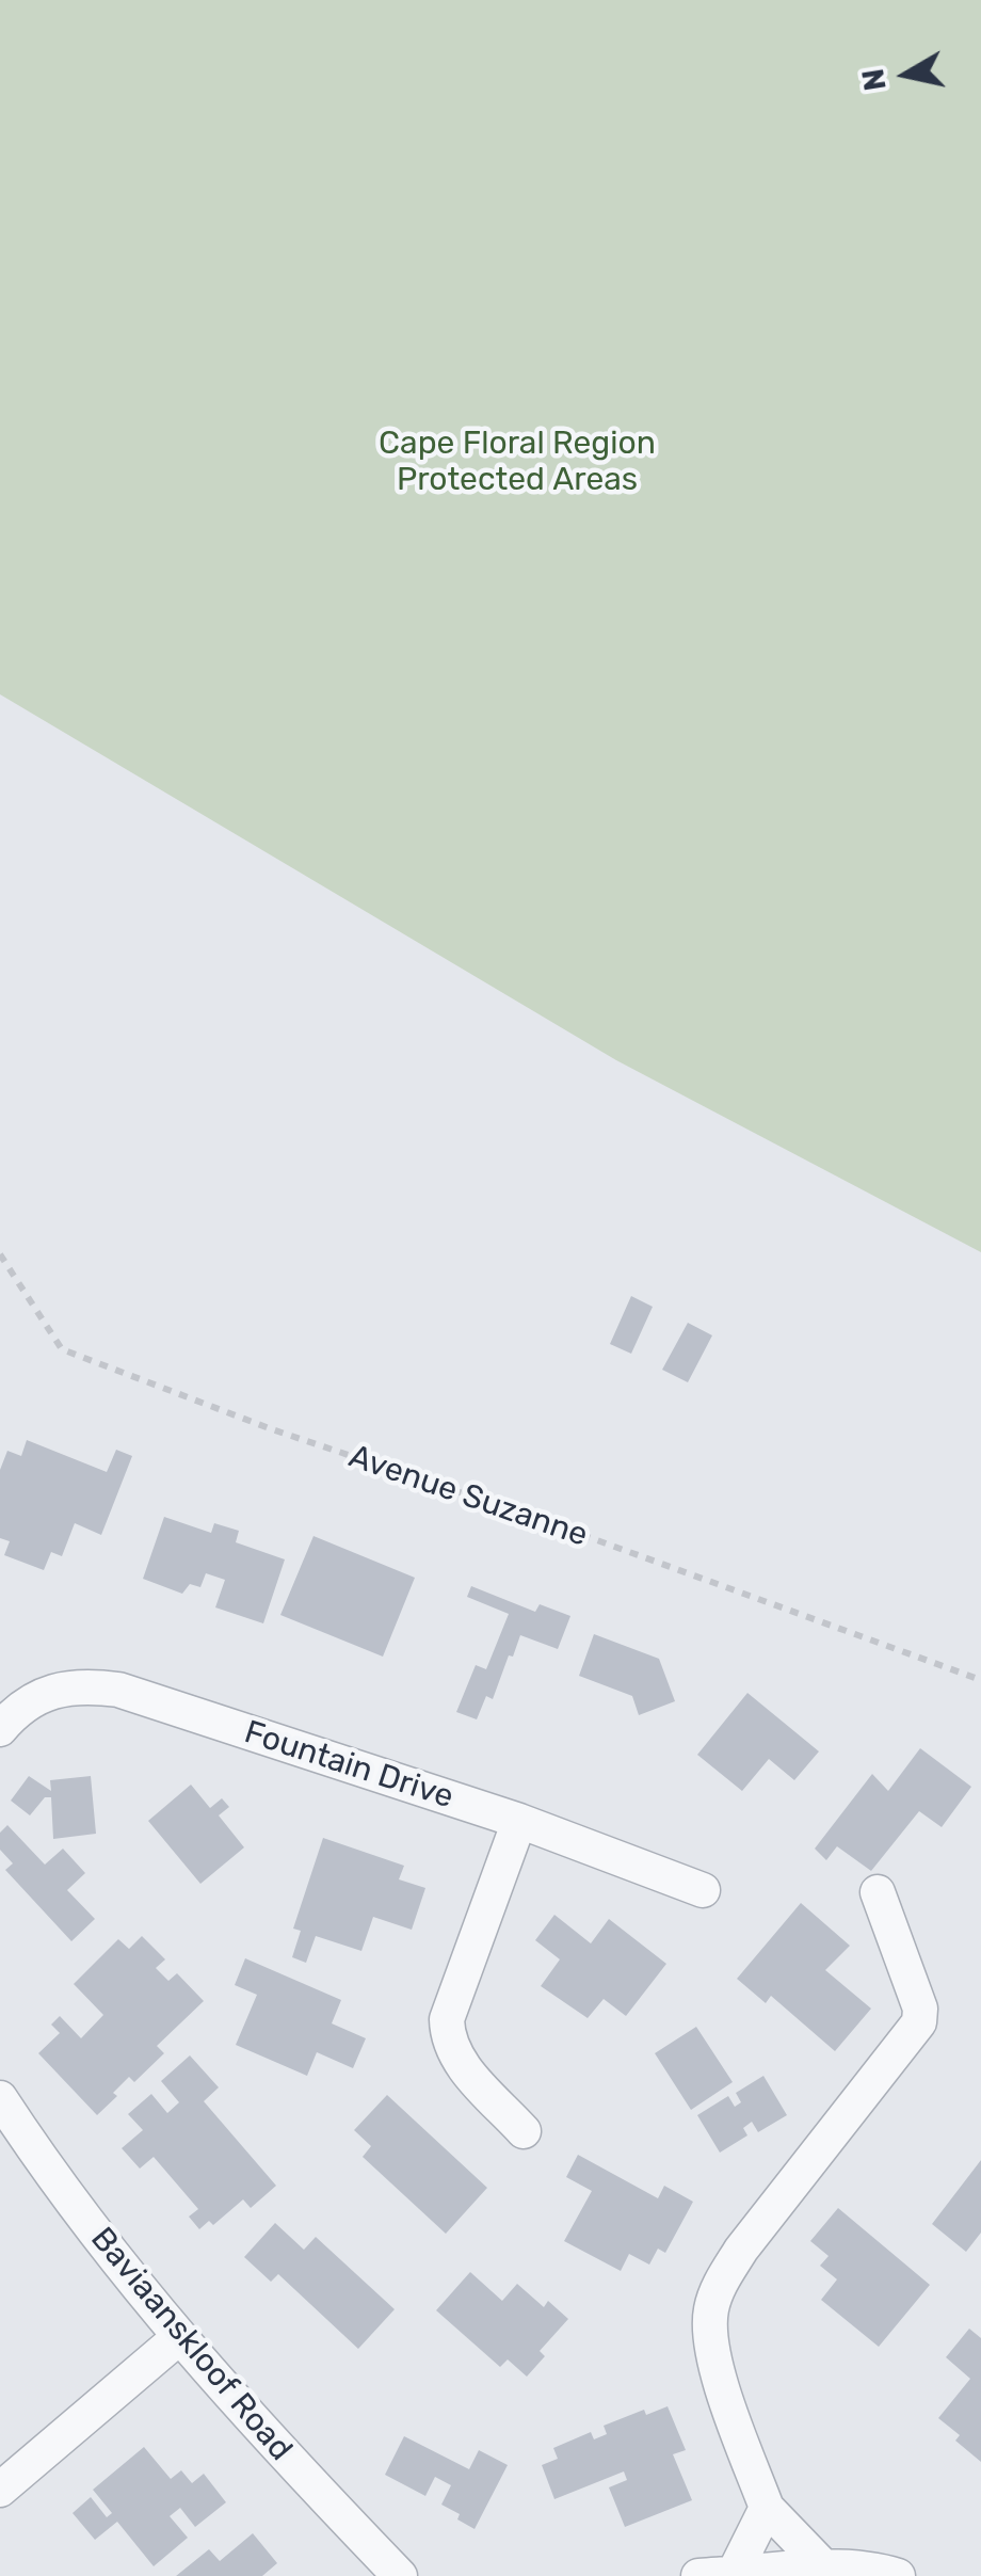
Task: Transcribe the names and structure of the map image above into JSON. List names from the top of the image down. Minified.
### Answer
{"streets":{"street":["Fountain Drive","Baviaanskloof Road"],"path":["Avenue Suzanne"]},"parks":["Cape Floral Region Protected Areas"],"north":"left"}
